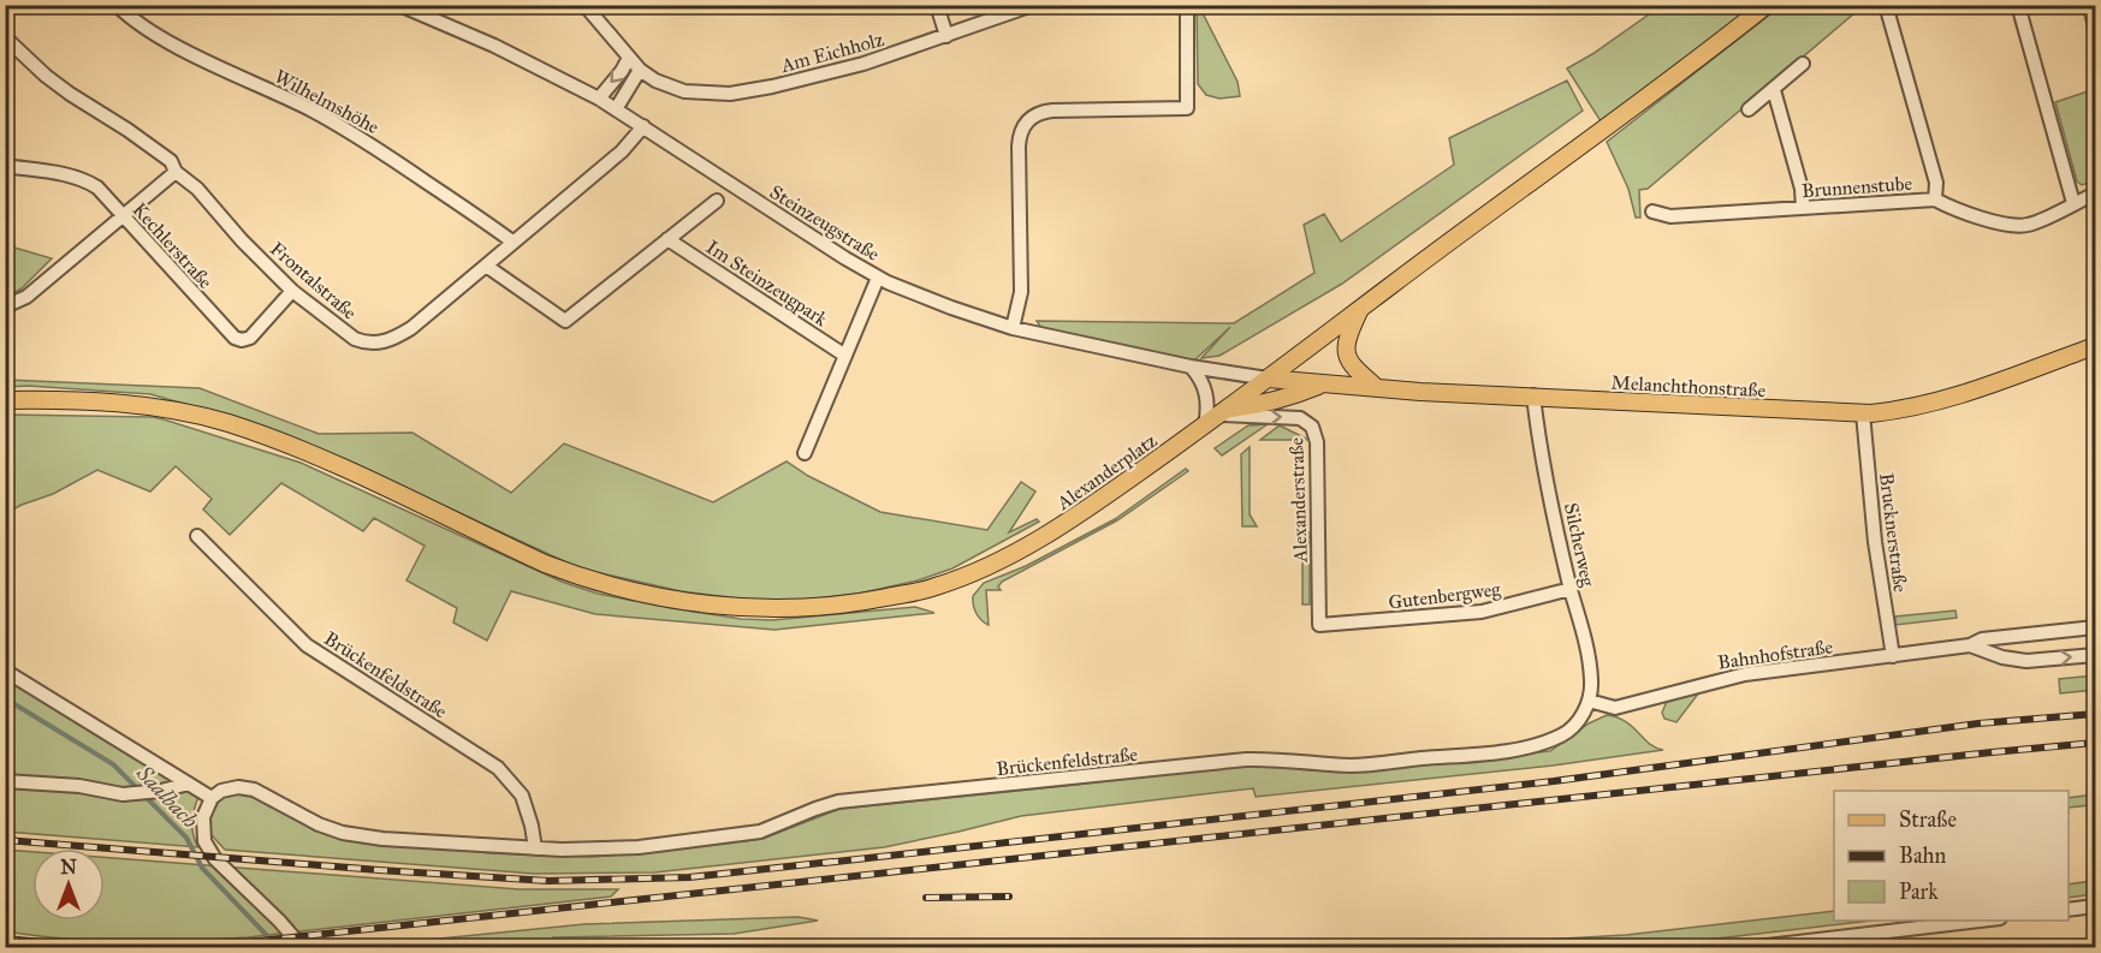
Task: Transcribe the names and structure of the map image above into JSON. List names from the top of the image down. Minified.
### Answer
{"streets":{"main road":["Melanchthonstraße","Alexanderplatz"],"street":["Am Eichholz","Wilhelmshöhe","Brunnenstube","Steinzeugstraße","Kechlerstraße","Frontalstraße","Im Steinzeugpark","Alexanderstraße","Brucknerstraße","Silcherweg","Gutenbergweg","Bahnhofstraße","Brückenfeldstraße"]},"crossings":[["Wilhelmshöhe","Frontalstraße"],["Steinzeugstraße","Frontalstraße"],["Steinzeugstraße","Melanchthonstraße"],["Steinzeugstraße","Alexanderplatz"],["Kechlerstraße","Frontalstraße"],["Frontalstraße","Im Steinzeugpark"],["Melanchthonstraße","Alexanderplatz"],["Melanchthonstraße","Brucknerstraße"],["Melanchthonstraße","Silcherweg"],["Alexanderplatz","Alexanderstraße"],["Alexanderstraße","Gutenbergweg"],["Brucknerstraße","Bahnhofstraße"],["Silcherweg","Gutenbergweg"],["Silcherweg","Bahnhofstraße"],["Silcherweg","Brückenfeldstraße"],["Bahnhofstraße","Brückenfeldstraße"]],"one_way":["Alexanderstraße"],"water":["Saalbach"],"legend":["Straße","Bahn","Park"],"north":"top"}
